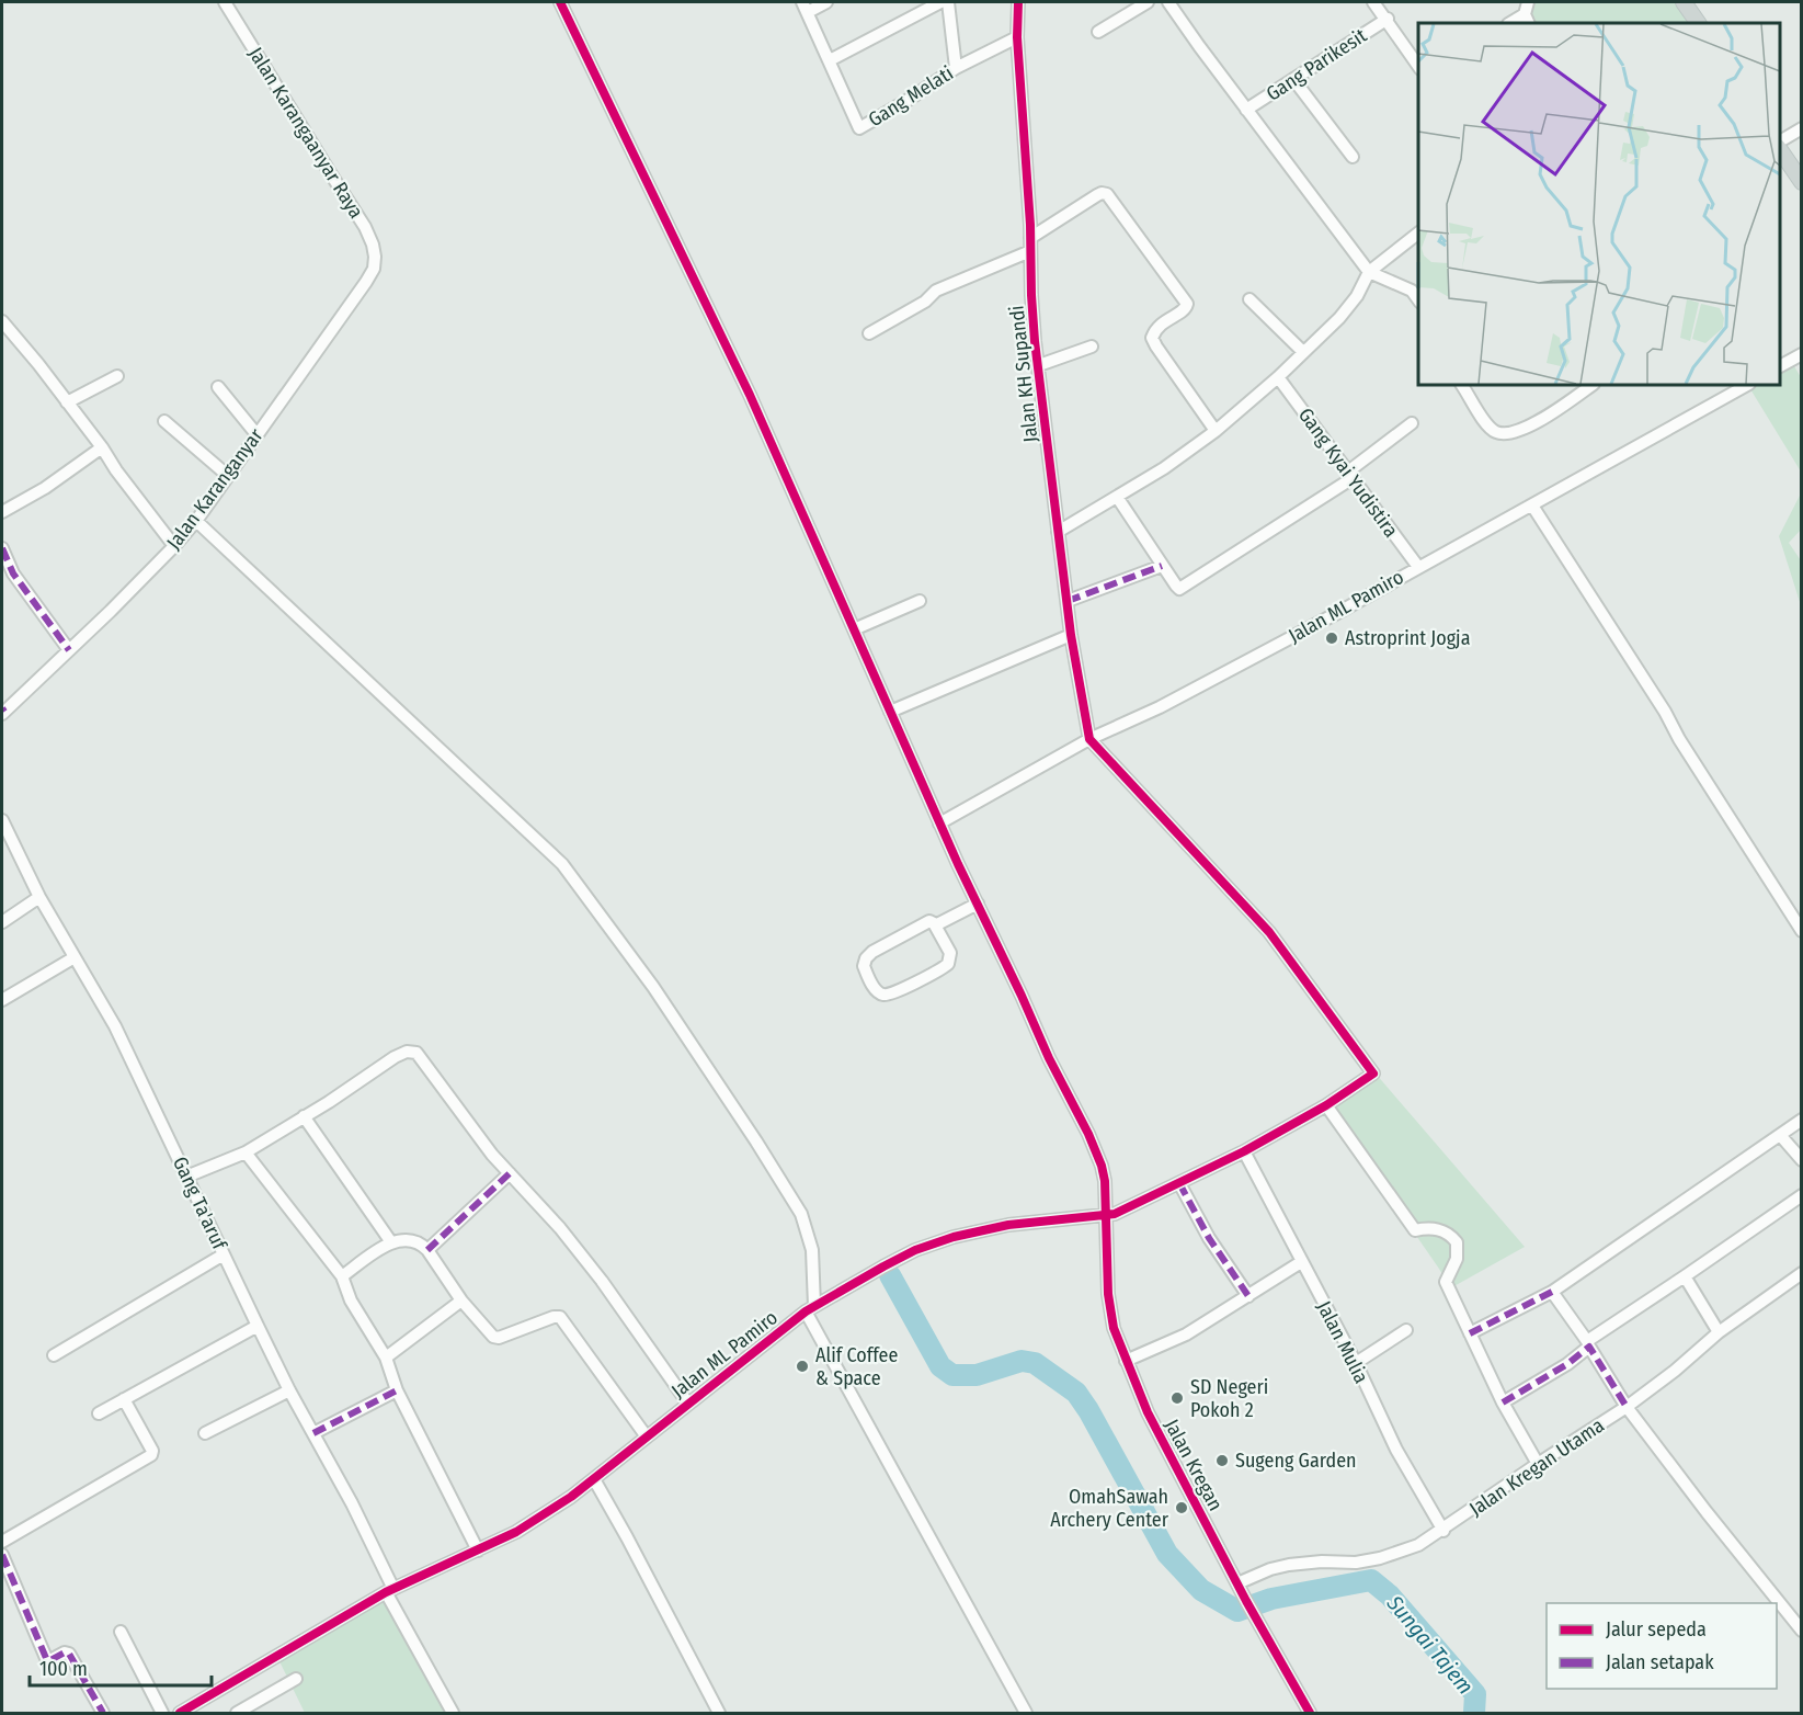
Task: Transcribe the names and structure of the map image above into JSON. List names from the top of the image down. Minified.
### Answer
{"streets":{"street":["Gang Parikesit","Gang Melati","Jalan Karangaanyar Raya","Jalan KH Supandi","Gang Kyai Yudistira","Jalan Karanganyar","Jalan ML Pamiro","Gang Ta'aruf","Jalan Mulia","Jalan Kregan","Jalan Kregan Utama"]},"crossings":[["Gang Melati","Jalan KH Supandi"],["Jalan Karangaanyar Raya","Jalan Karanganyar"],["Jalan KH Supandi","Jalan ML Pamiro"],["Gang Kyai Yudistira","Jalan ML Pamiro"],["Jalan ML Pamiro","Gang Ta'aruf"],["Jalan ML Pamiro","Jalan Mulia"],["Jalan ML Pamiro","Jalan Kregan"],["Jalan Mulia","Jalan Kregan Utama"],["Jalan Kregan","Jalan Kregan Utama"]],"water":["Sungai Tajem"],"places":["Astroprint Jogja","Alif Coffee & Space","SD Negeri Pokoh 2","Sugeng Garden","OmahSawah Archery Center"],"legend":["Jalur sepeda","Jalan setapak"],"scale_bar":"100 m"}
